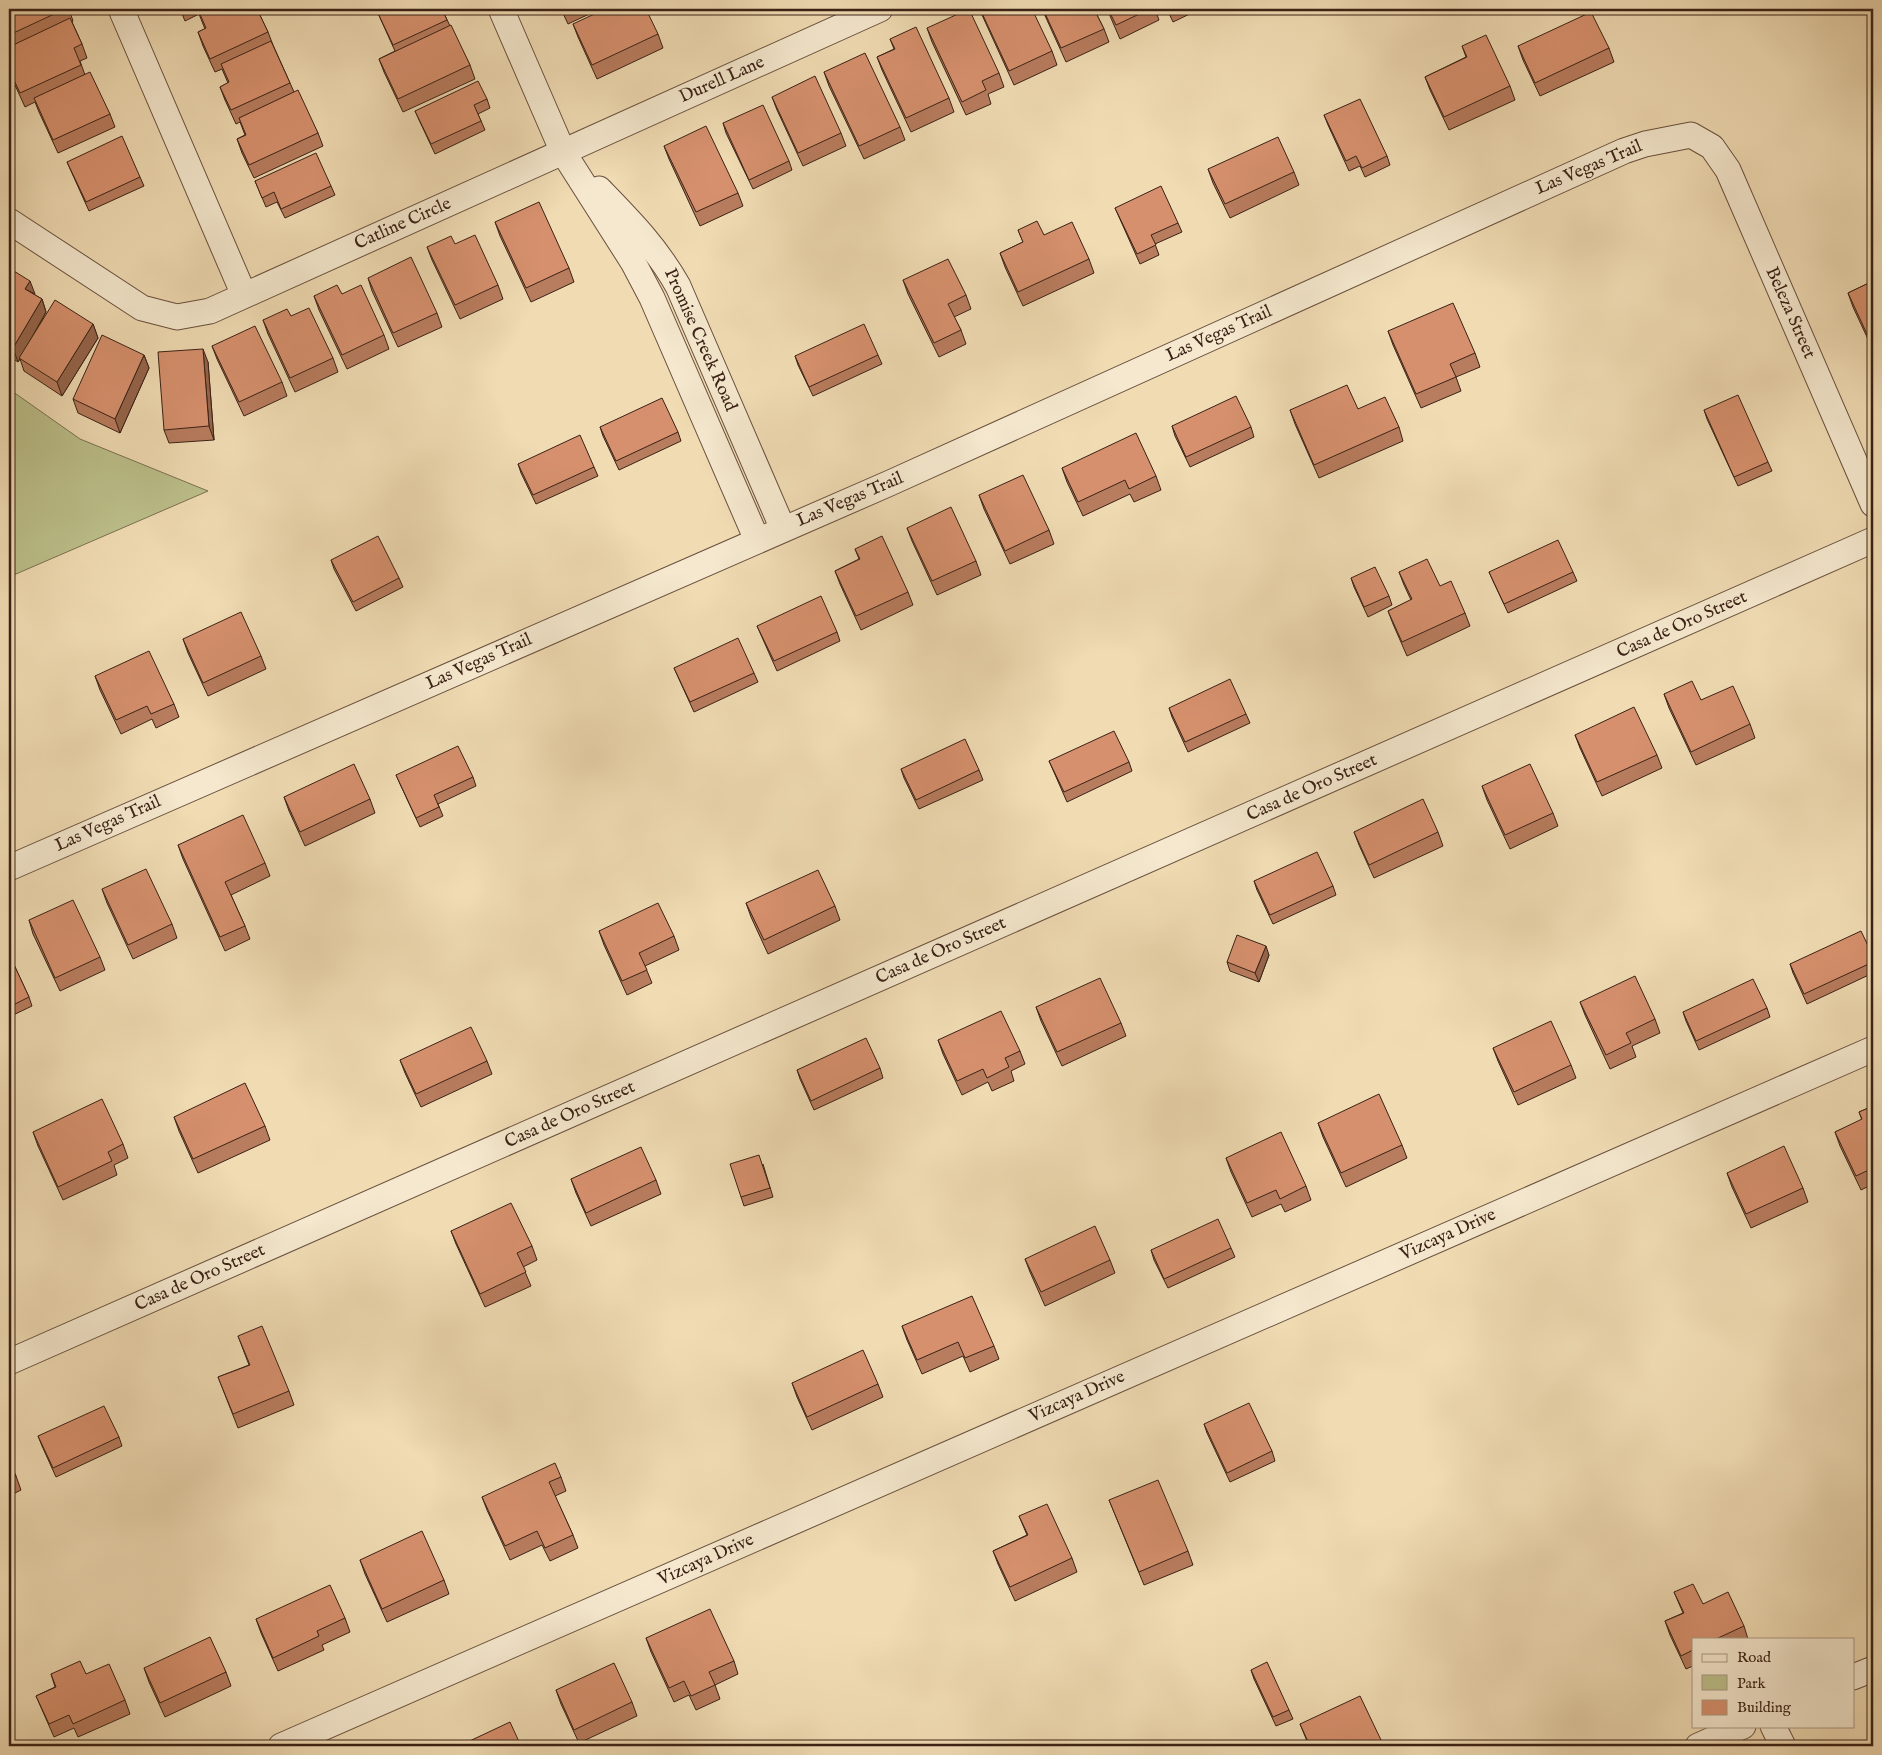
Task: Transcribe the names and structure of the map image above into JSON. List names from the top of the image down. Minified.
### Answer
{"streets":{"street":["Durell Lane","Las Vegas Trail","Catline Circle","Beleza Street","Promise Creek Road","Casa de Oro Street","Vizcaya Drive"]},"crossings":[["Durell Lane","Catline Circle"],["Durell Lane","Promise Creek Road"],["Las Vegas Trail","Beleza Street"],["Las Vegas Trail","Promise Creek Road"],["Catline Circle","Promise Creek Road"]],"legend":["Road","Park","Building"]}
